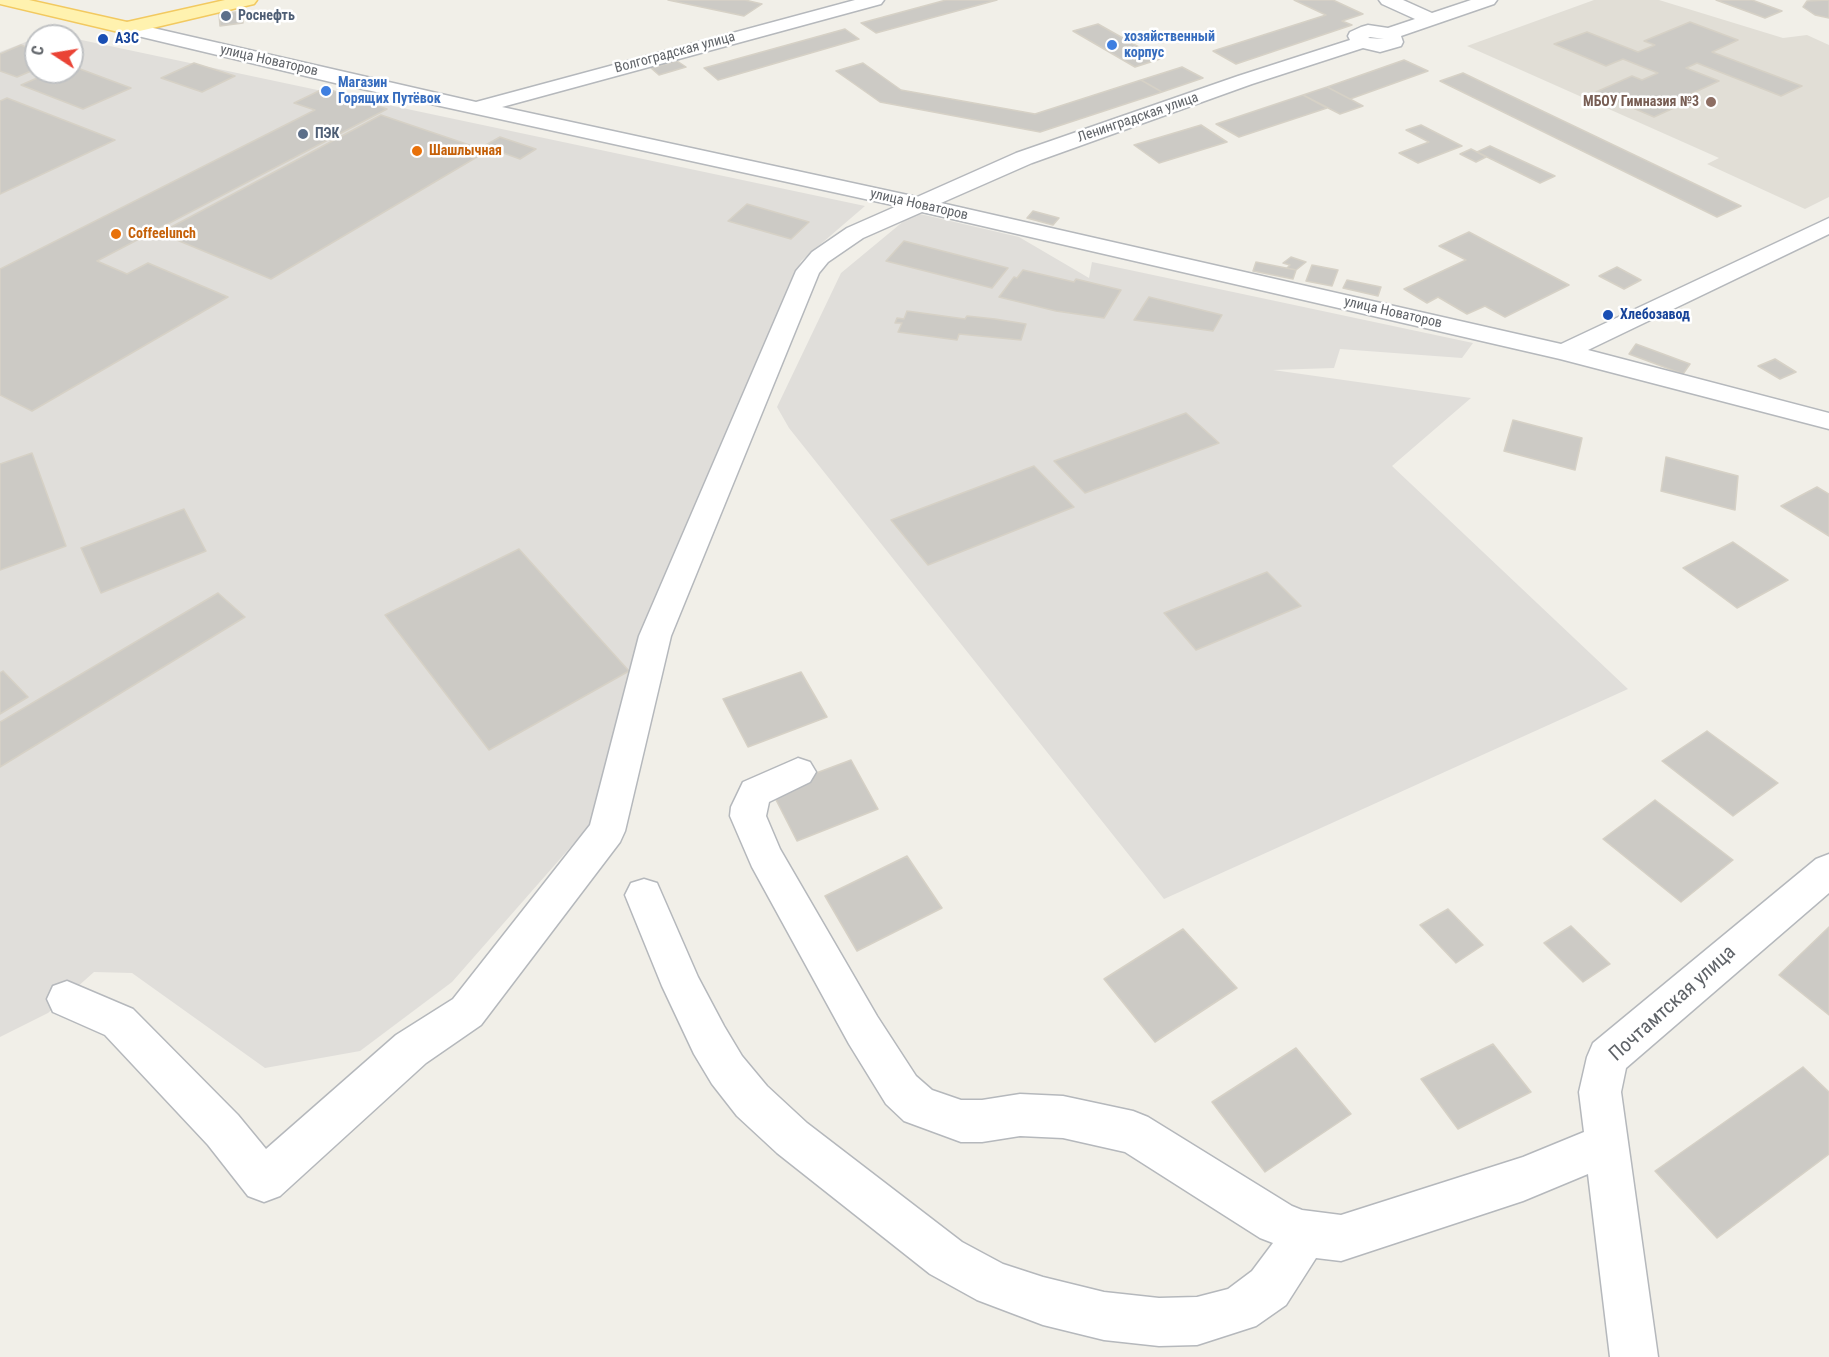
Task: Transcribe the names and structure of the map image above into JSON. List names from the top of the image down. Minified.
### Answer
{"streets":{"main road":["улица Новаторов"],"street":["Волгоградская улица","Ленинградская улица","Почтамтская улица"]},"crossings":[["Волгоградская улица","улица Новаторов"],["улица Новаторов","Ленинградская улица"]],"places":["Роснефть","АЗС","хозяйственный корпус","Магазин Горящих Путёвок","МБОУ Гимназия №3","ПЭК","Шашлычная","Coffeelunch","Хлебозавод"],"north":"left"}
